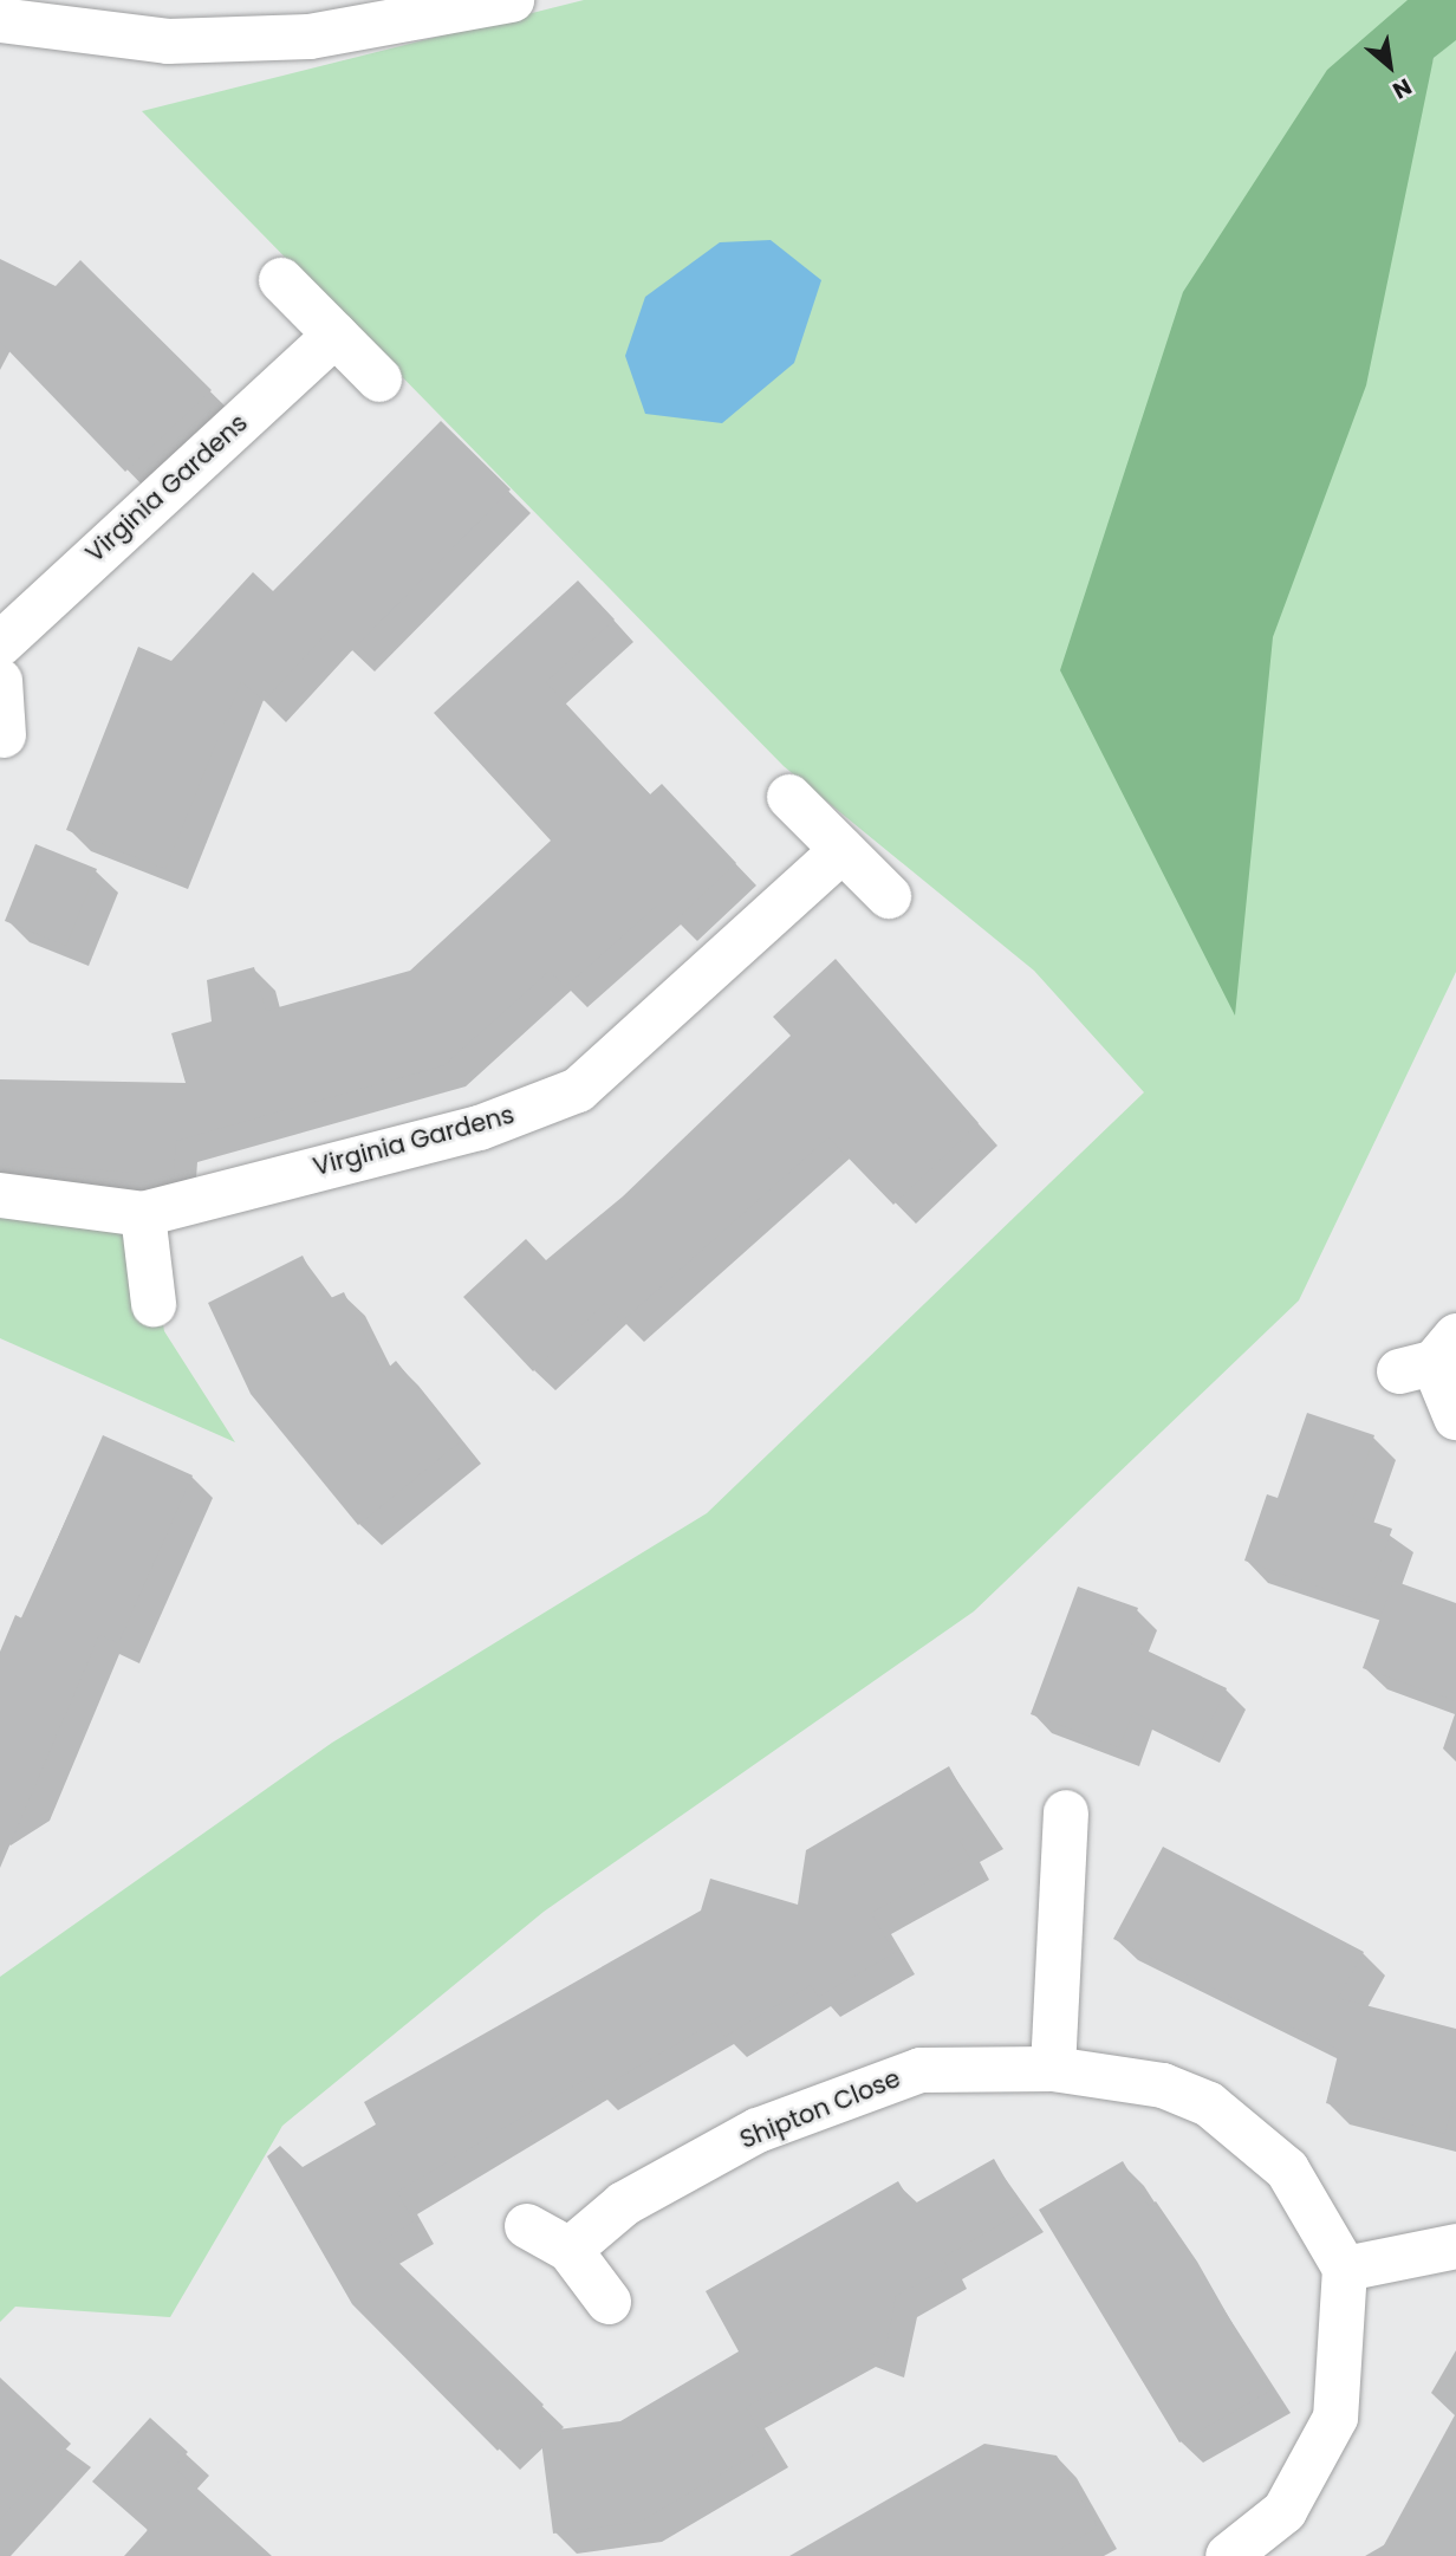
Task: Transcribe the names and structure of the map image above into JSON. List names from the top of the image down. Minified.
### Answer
{"streets":{"street":["Virginia Gardens","Shipton Close"]},"north":"bottom right"}
